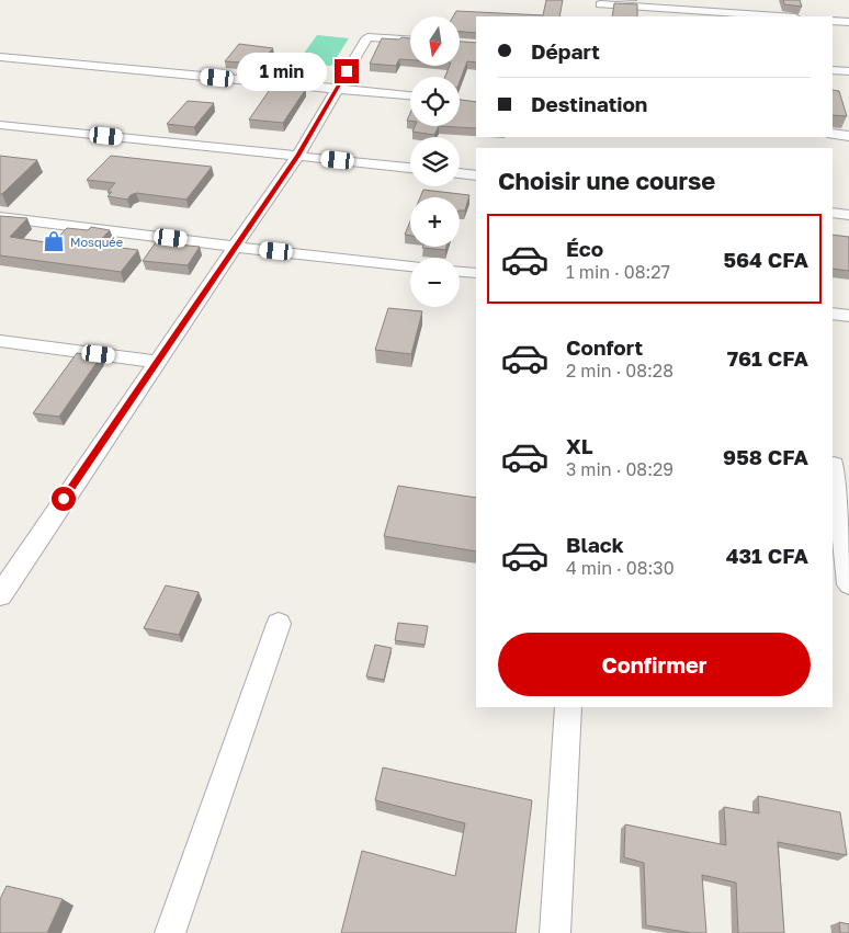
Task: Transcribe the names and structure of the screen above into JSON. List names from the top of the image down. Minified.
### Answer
{"places":{"shop":["Mosquée"]},"north":"bottom","page":{"map_buttons":["+","−"],"banner":["Départ","Destination"],"bubble":"1 min","heading":"Choisir une course","list":[{"name":"Éco","note":"1 min · 08:27","value":"564 CFA"},{"name":"Confort","note":"2 min · 08:28","value":"761 CFA"},{"name":"XL","note":"3 min · 08:29","value":"958 CFA"},{"name":"Black","note":"4 min · 08:30","value":"431 CFA"}],"buttons":"Confirmer"}}
